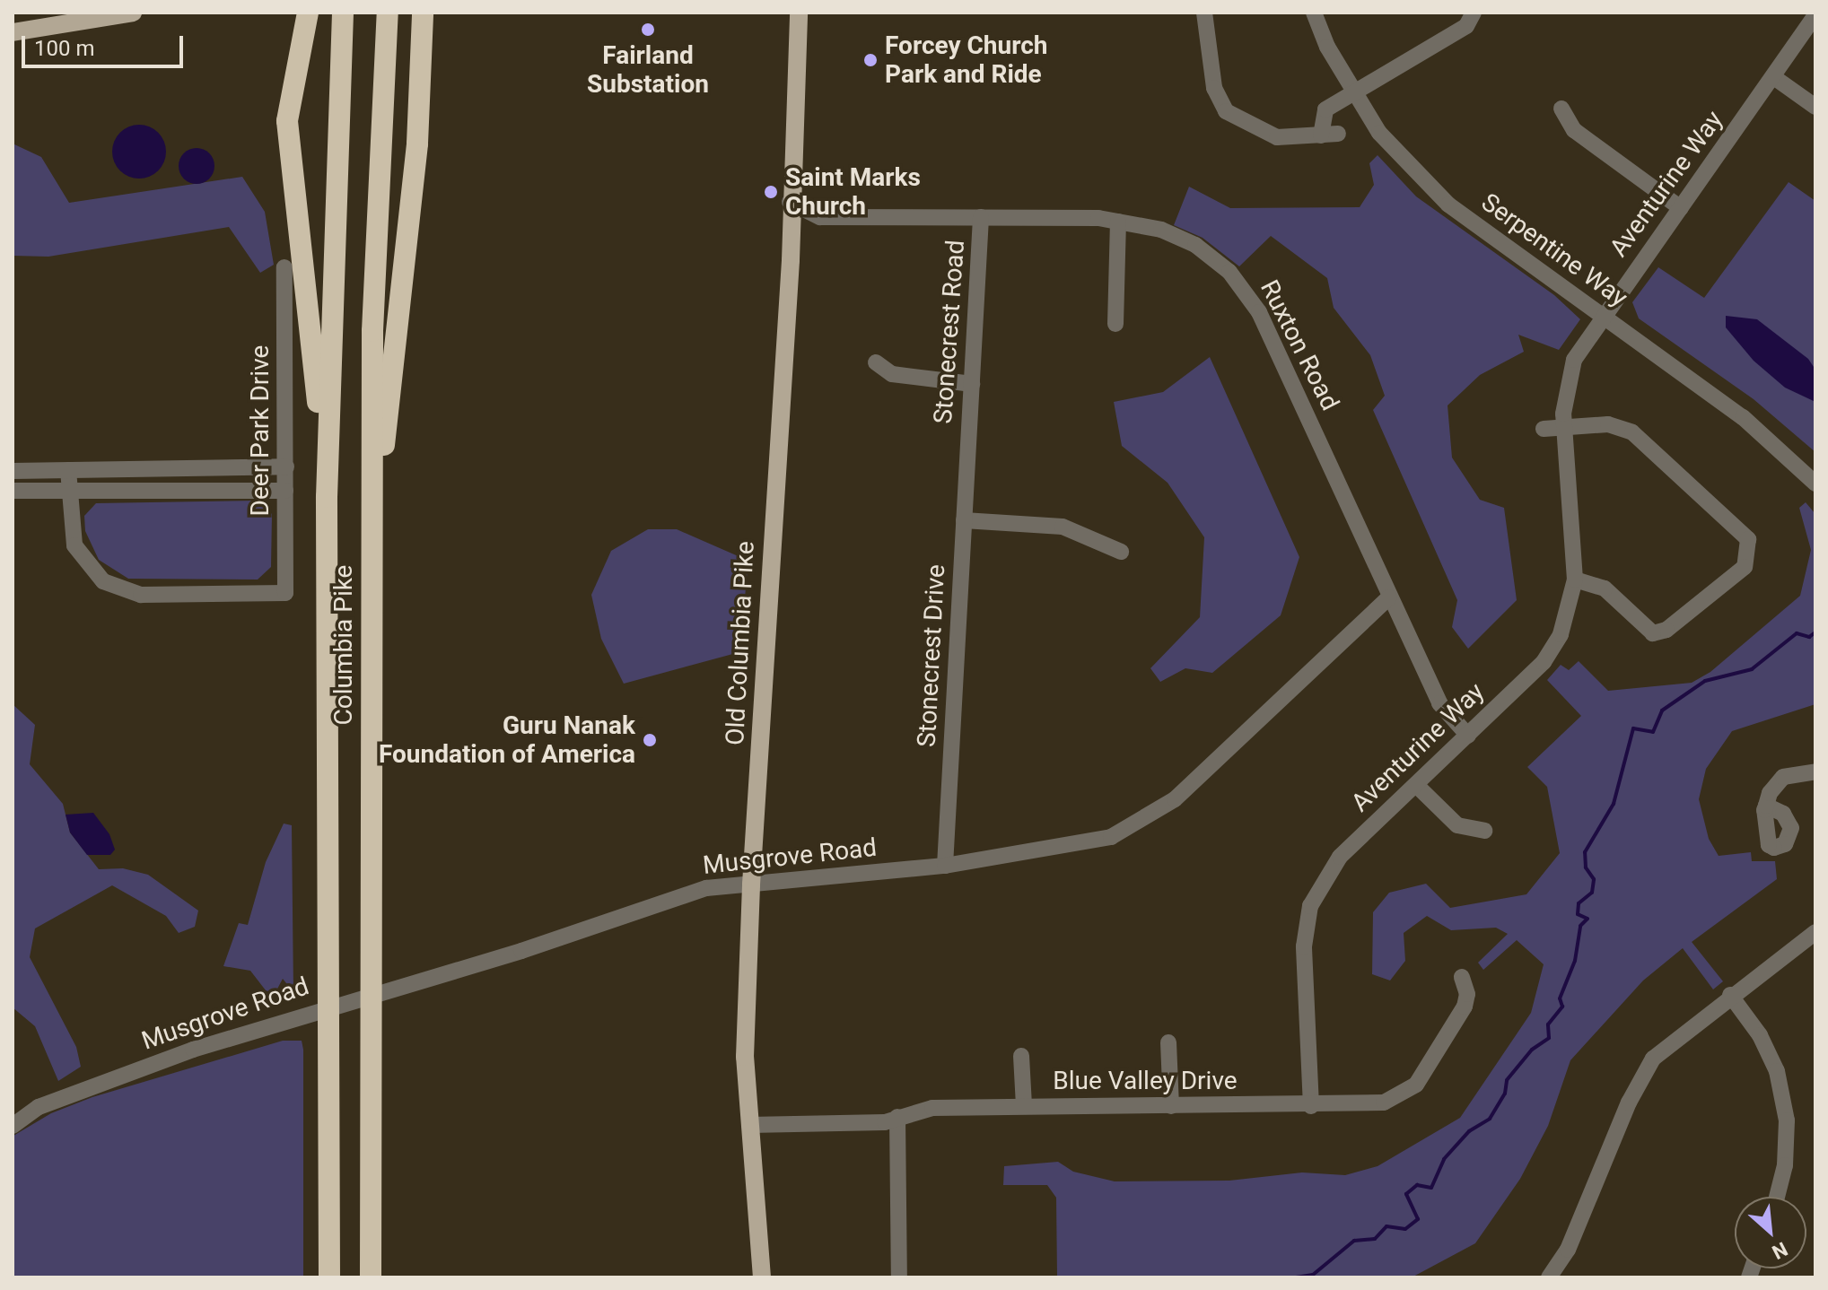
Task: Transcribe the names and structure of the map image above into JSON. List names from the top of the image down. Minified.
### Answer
{"streets":{"highway":["Columbia Pike"],"main road":["Old Columbia Pike"],"street":["Aventurine Way","Serpentine Way","Stonecrest Road","Ruxton Road","Deer Park Drive","Stonecrest Drive","Musgrove Road","Blue Valley Drive"]},"crossings":[["Aventurine Way","Serpentine Way"],["Aventurine Way","Ruxton Road"],["Aventurine Way","Blue Valley Drive"],["Stonecrest Road","Ruxton Road"],["Stonecrest Road","Stonecrest Drive"],["Ruxton Road","Old Columbia Pike"],["Ruxton Road","Musgrove Road"],["Old Columbia Pike","Musgrove Road"],["Old Columbia Pike","Blue Valley Drive"],["Columbia Pike","Musgrove Road"],["Stonecrest Drive","Musgrove Road"]],"places":["Fairland Substation","Forcey Church Park and Ride","Saint Marks Church","Guru Nanak Foundation of America"],"scale_bar":"100 m","north":"bottom right"}
